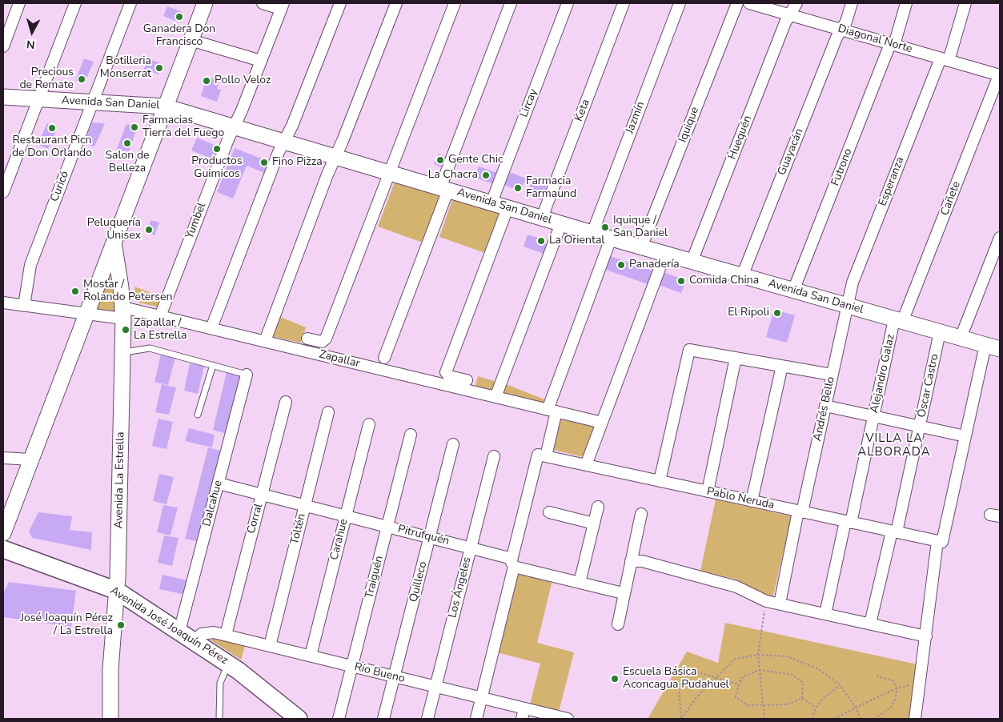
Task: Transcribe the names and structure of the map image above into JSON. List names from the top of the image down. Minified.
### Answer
{"streets":{"main road":["Avenida José Joaquín Pérez"],"street":["Diagonal Norte","Avenida San Daniel","Lircay","Keta","Jazmín","Iquique","Huequén","Guayacán","Futrono","Esperanza","Curicó","Cañete","Yumbel","Zapallar","Alejandro Galaz","Óscar Castro","Andrés Bello","Avenida La Estrella","Pablo Neruda","Dalcahue","Corral","Toltén","Pitrufquén","Carahue","Traiguén","Quilleco","Los Ángeles","Río Bueno"]},"crossings":[["Diagonal Norte","Huequén"],["Diagonal Norte","Guayacán"],["Diagonal Norte","Futrono"],["Diagonal Norte","Esperanza"],["Diagonal Norte","Cañete"],["Avenida San Daniel","Lircay"],["Avenida San Daniel","Keta"],["Avenida San Daniel","Jazmín"],["Avenida San Daniel","Iquique"],["Avenida San Daniel","Huequén"],["Avenida San Daniel","Guayacán"],["Avenida San Daniel","Futrono"],["Avenida San Daniel","Esperanza"],["Avenida San Daniel","Curicó"],["Avenida San Daniel","Cañete"],["Avenida San Daniel","Yumbel"],["Avenida San Daniel","Alejandro Galaz"],["Avenida San Daniel","Óscar Castro"],["Avenida San Daniel","Andrés Bello"],["Avenida San Daniel","Avenida La Estrella"],["Esperanza","Andrés Bello"],["Curicó","Zapallar"],["Cañete","Alejandro Galaz"],["Yumbel","Zapallar"],["Zapallar","Avenida La Estrella"],["Alejandro Galaz","Pablo Neruda"],["Óscar Castro","Pablo Neruda"],["Andrés Bello","Pablo Neruda"],["Avenida La Estrella","Avenida José Joaquín Pérez"],["Dalcahue","Pitrufquén"],["Dalcahue","Avenida José Joaquín Pérez"],["Dalcahue","Río Bueno"],["Corral","Pitrufquén"],["Corral","Río Bueno"],["Toltén","Pitrufquén"],["Toltén","Río Bueno"],["Pitrufquén","Carahue"],["Pitrufquén","Traiguén"],["Pitrufquén","Quilleco"],["Pitrufquén","Los Ángeles"],["Carahue","Río Bueno"],["Traiguén","Río Bueno"],["Quilleco","Río Bueno"],["Los Ángeles","Río Bueno"],["Avenida José Joaquín Pérez","Río Bueno"]],"districts":["VILLA LA ALBORADA"],"places":["Ganadera Don Francisco","Botilleria Monserrat","Precious de Remate","Pollo Veloz","Farmacias Tierra del Fuego","Restaurant Picn de Don Orlando","Salon de Belleza","Productos Guimicos","Gente Chic","Fino Pizza","La Chacra","Farmacia Farmaund","Iquique / San Daniel","Peluquería Unisex","La Oriental","Panadería","Comida China","Mostar / Rolando Petersen","El Ripoli","Zapallar / La Estrella","José Joaquín Pérez / La Estrella","Escuela Básica Aconcagua Pudahuel"],"north":"bottom"}
